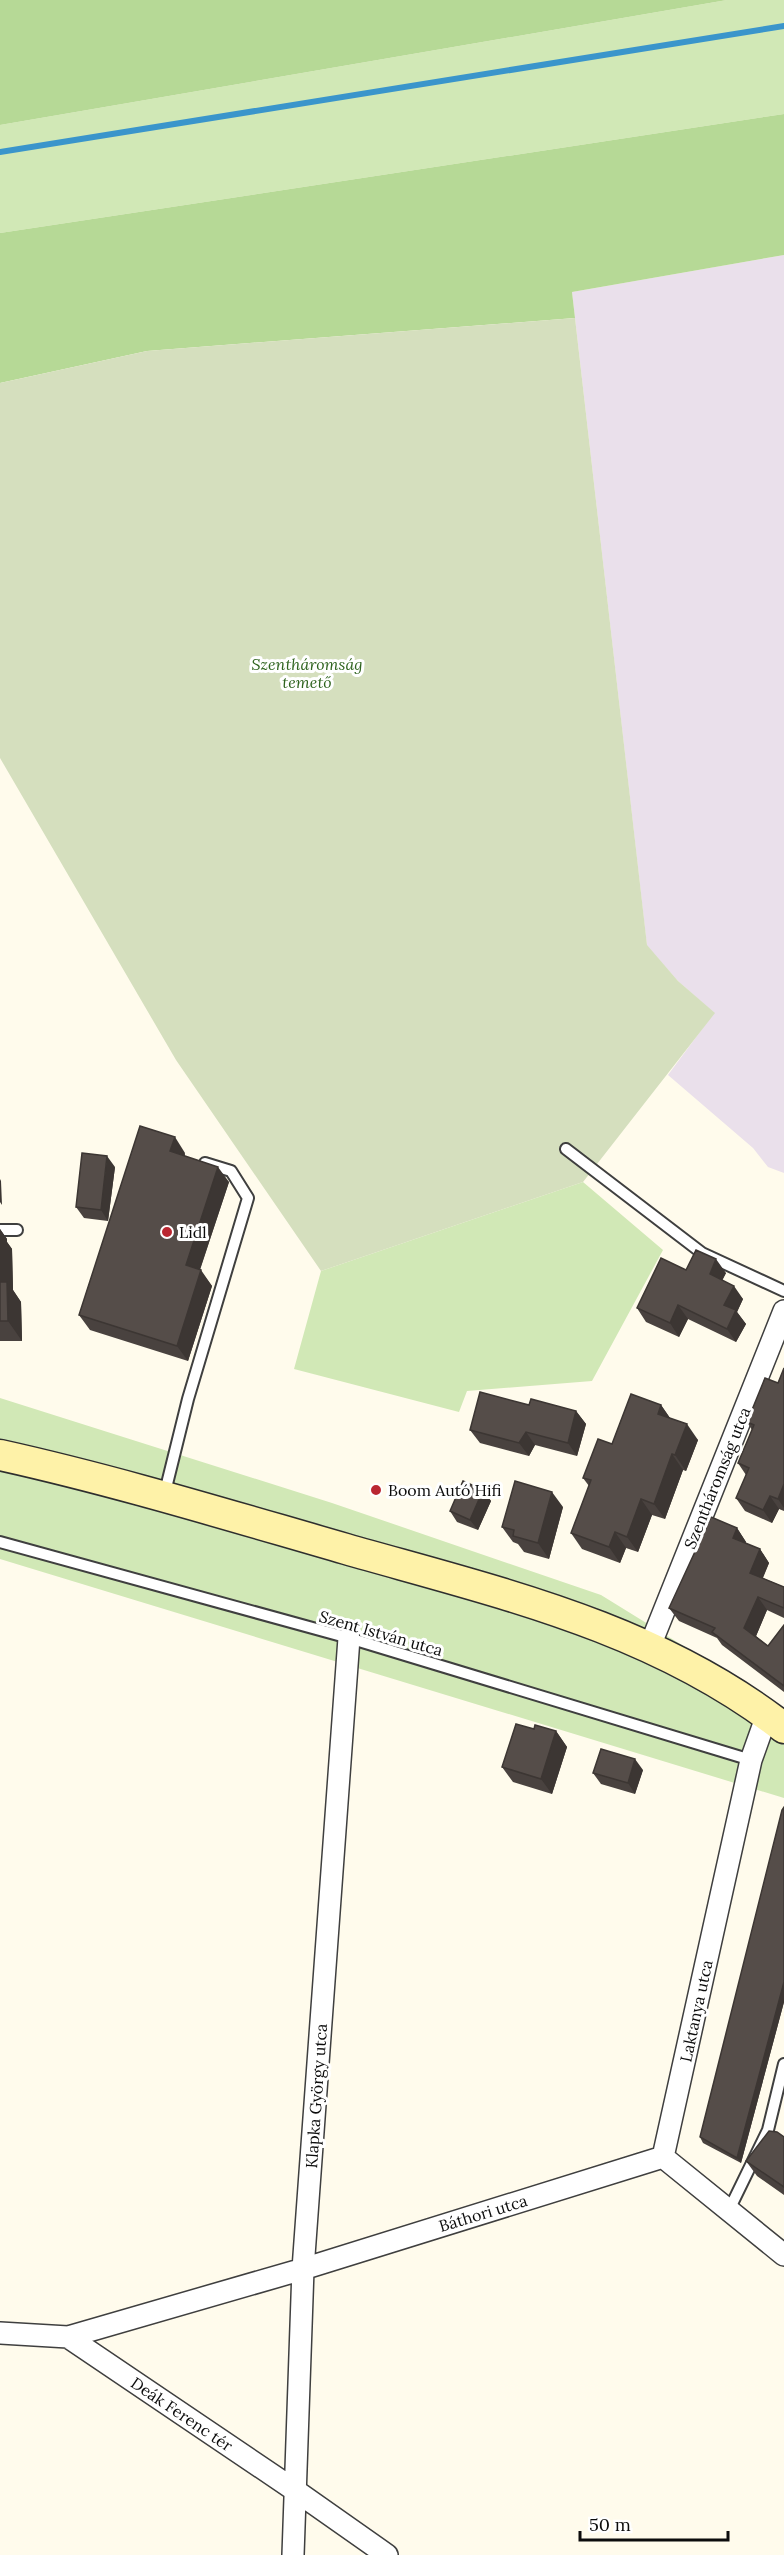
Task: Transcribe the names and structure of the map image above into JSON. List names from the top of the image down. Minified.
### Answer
{"streets":{"street":["Szentháromság utca","Laktanya utca","Klapka György utca","Báthori utca","Deák Ferenc tér"],"lane":["Szent István utca"]},"crossings":[["Szent István utca","Laktanya utca"],["Szent István utca","Klapka György utca"],["Laktanya utca","Báthori utca"],["Klapka György utca","Báthori utca"],["Klapka György utca","Deák Ferenc tér"]],"parks":["Szentháromság temető"],"places":["Lidl","Boom Autó Hifi"],"scale_bar":"50 m"}
